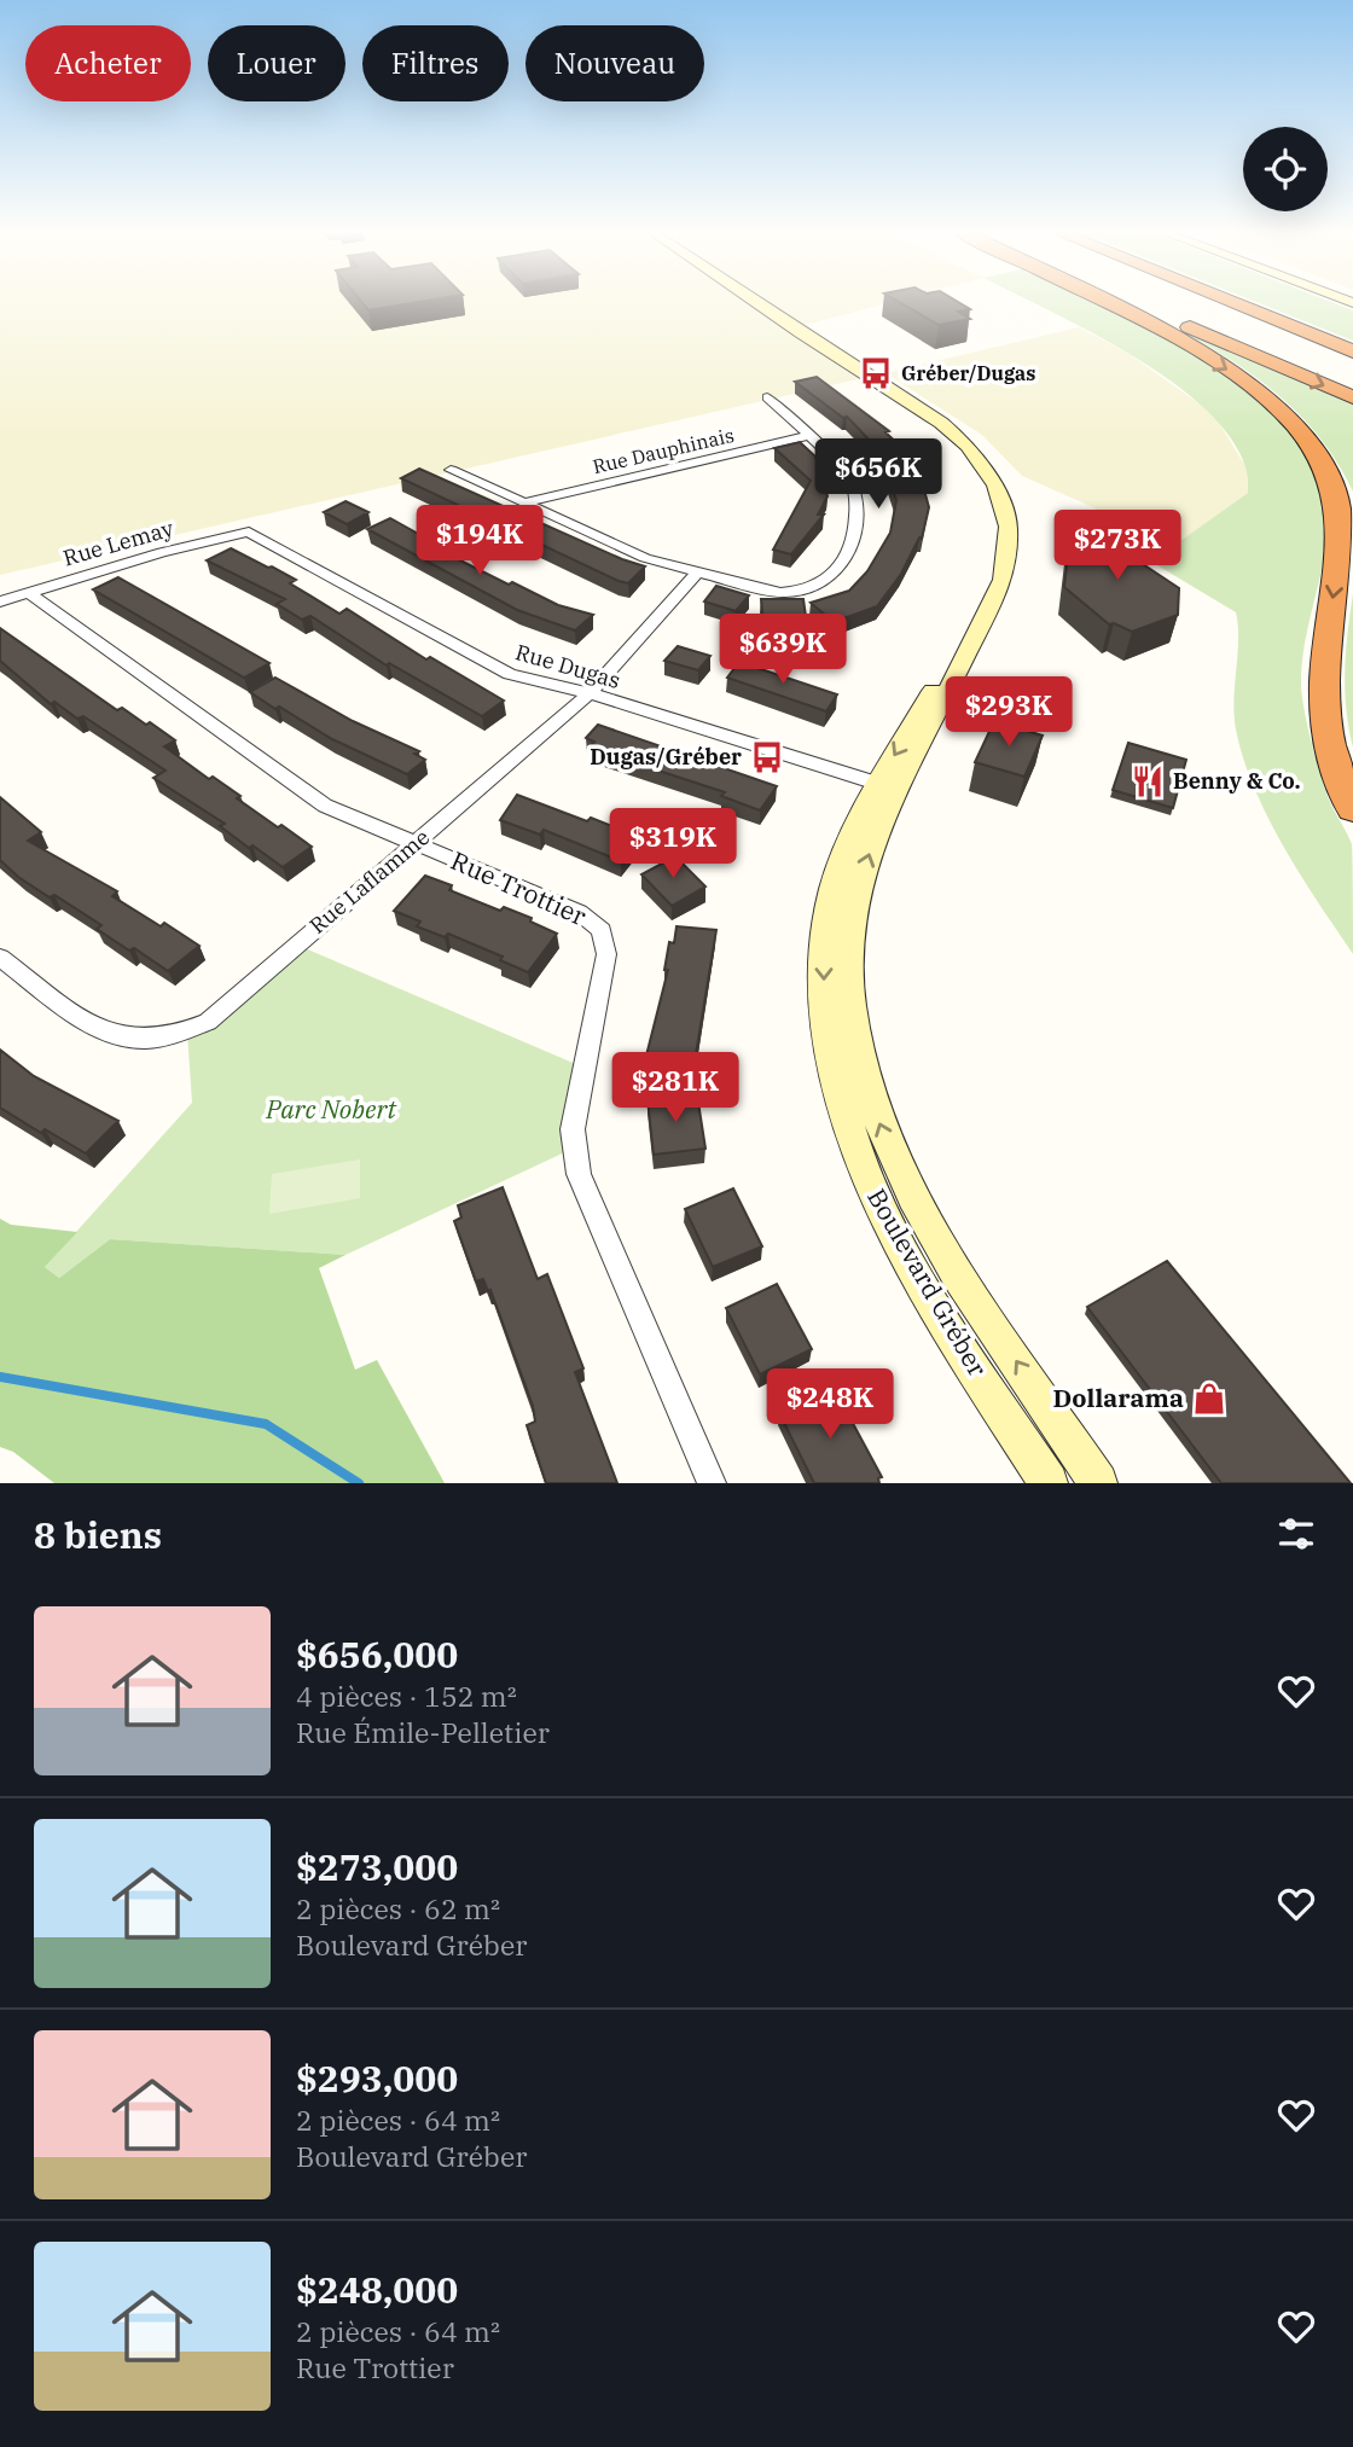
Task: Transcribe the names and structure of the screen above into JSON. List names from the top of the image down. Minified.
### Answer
{"streets":{"street":["Rue Dauphinais","Rue Lemay","Rue Dugas","Rue Laflamme","Rue Trottier","Boulevard Gréber"]},"crossings":[["Rue Lemay","Rue Dugas"],["Rue Lemay","Rue Trottier"],["Rue Dugas","Rue Laflamme"],["Rue Dugas","Boulevard Gréber"],["Rue Laflamme","Rue Trottier"]],"parks":["Parc Nobert"],"places":{"bus stop":["Gréber/Dugas","Dugas/Gréber"],"restaurant":["Benny & Co."],"shop":["Dollarama"]},"page":{"chip":["Acheter","Louer","Filtres","Nouveau"],"price":["$656K","$194K","$273K","$639K","$293K","$319K","$281K","$248K"],"heading":"8 biens","list":[{"name":"$656,000","note":"4 pièces · 152 m² · Rue Émile-Pelletier"},{"name":"$273,000","note":"2 pièces · 62 m² · Boulevard Gréber"},{"name":"$293,000","note":"2 pièces · 64 m² · Boulevard Gréber"},{"name":"$248,000","note":"2 pièces · 64 m² · Rue Trottier"}]}}
